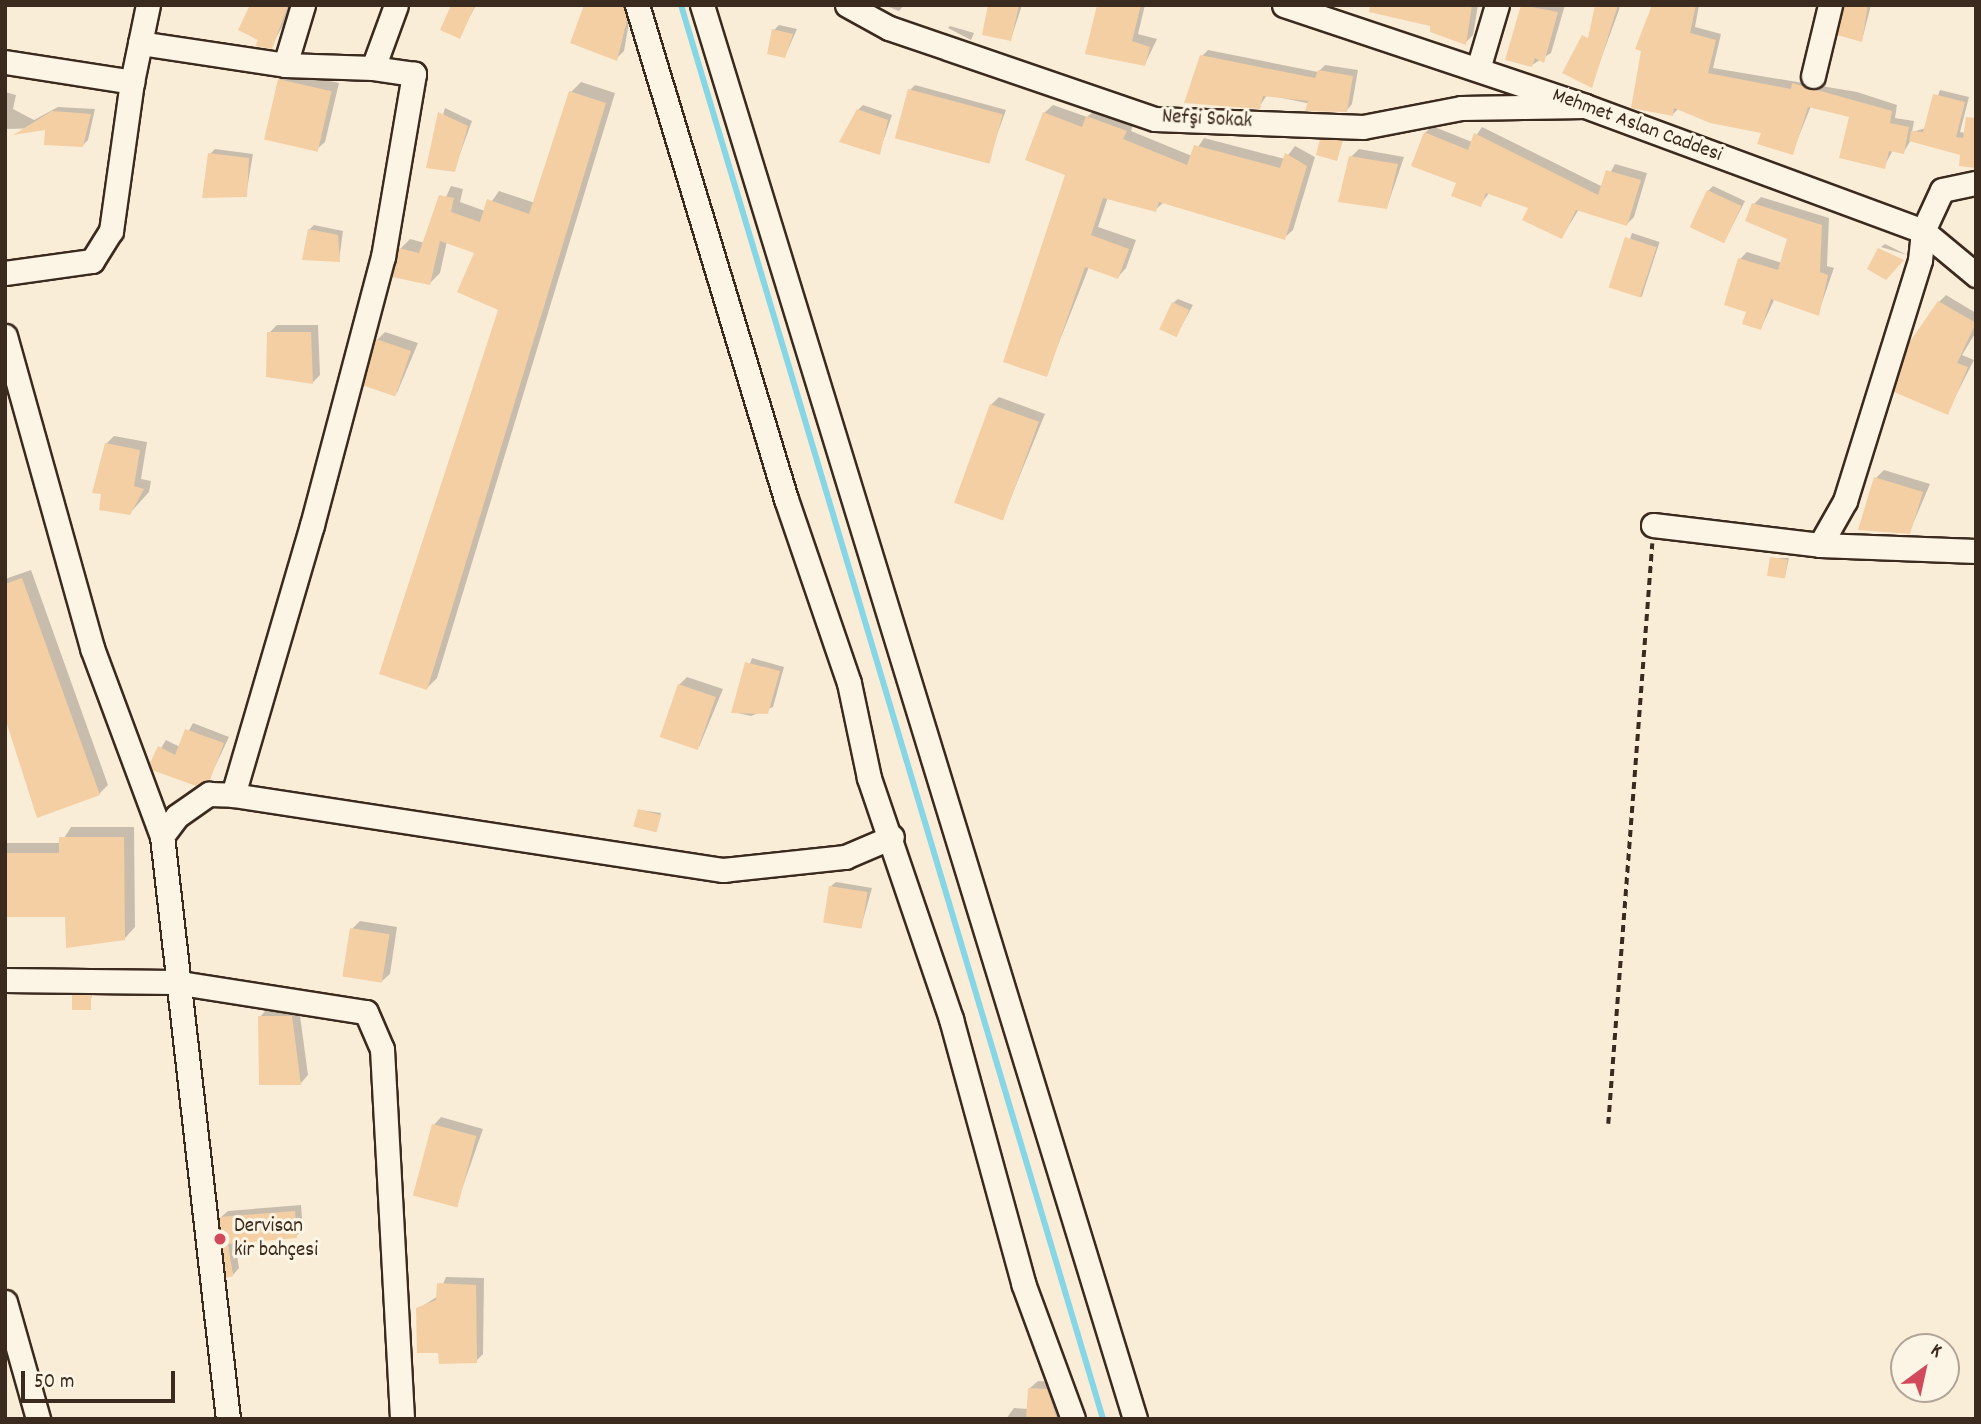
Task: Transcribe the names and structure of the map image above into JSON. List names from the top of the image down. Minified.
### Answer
{"streets":{"street":["Nefşi Sokak","Mehmet Aslan Caddesi"]},"crossings":[["Nefşi Sokak","Mehmet Aslan Caddesi"]],"places":["Dervisan kir bahçesi"],"scale_bar":"50 m","north":"top right"}
